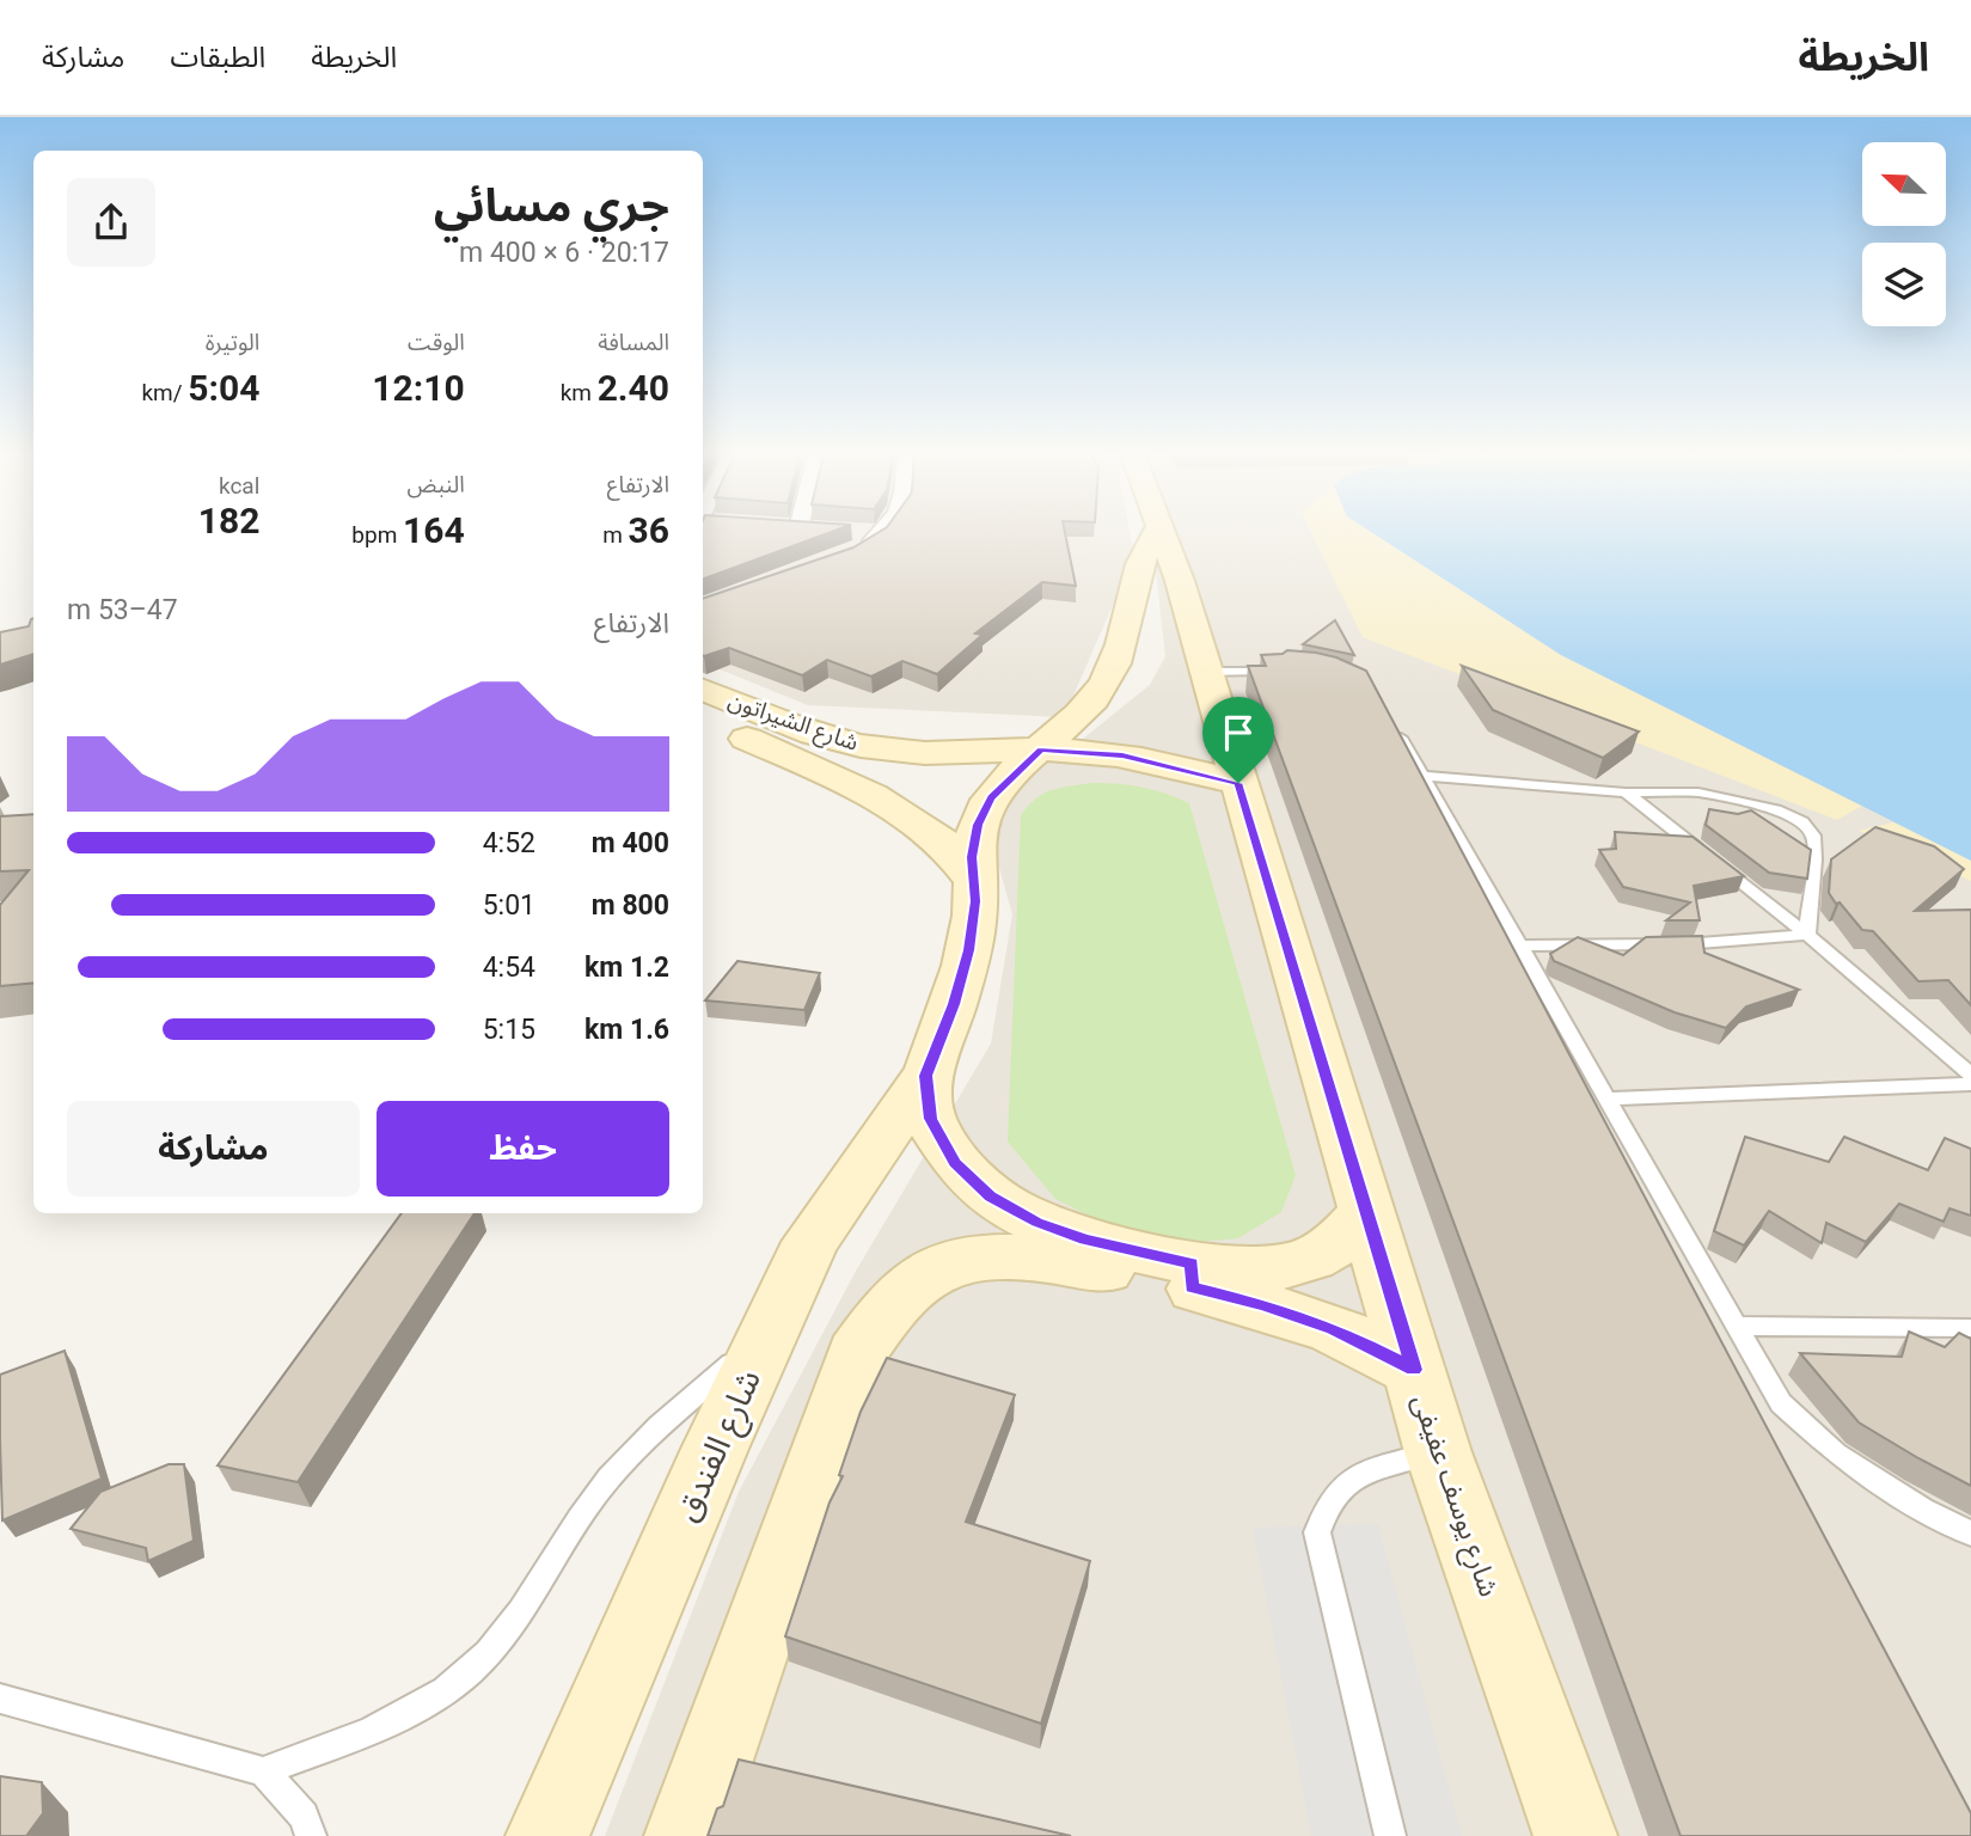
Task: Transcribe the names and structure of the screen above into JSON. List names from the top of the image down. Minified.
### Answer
{"streets":{"street":["شارع الشيراتون","شارع الفندق","شارع يوسف عفيفى"]},"crossings":[["شارع الشيراتون","شارع يوسف عفيفى"]],"north":"top left","page":{"header":"الخريطة","nav":["الخريطة","الطبقات","مشاركة"],"heading":["جري مسائي","20:17 · 6 × 400 m"],"stats":[["المسافة","2.40 km"],["الوقت","12:10"],["الوتيرة","5:04 /km"],["الارتفاع","36 m"],["النبض","164 bpm"],["kcal","182"]],"chart":["الارتفاع","47–53 m"],"list":[{"name":"400 m","note":"4:52"},{"name":"800 m","note":"5:01"},{"name":"1.2 km","note":"4:54"},{"name":"1.6 km","note":"5:15"}],"buttons":["حفظ","مشاركة"]}}
